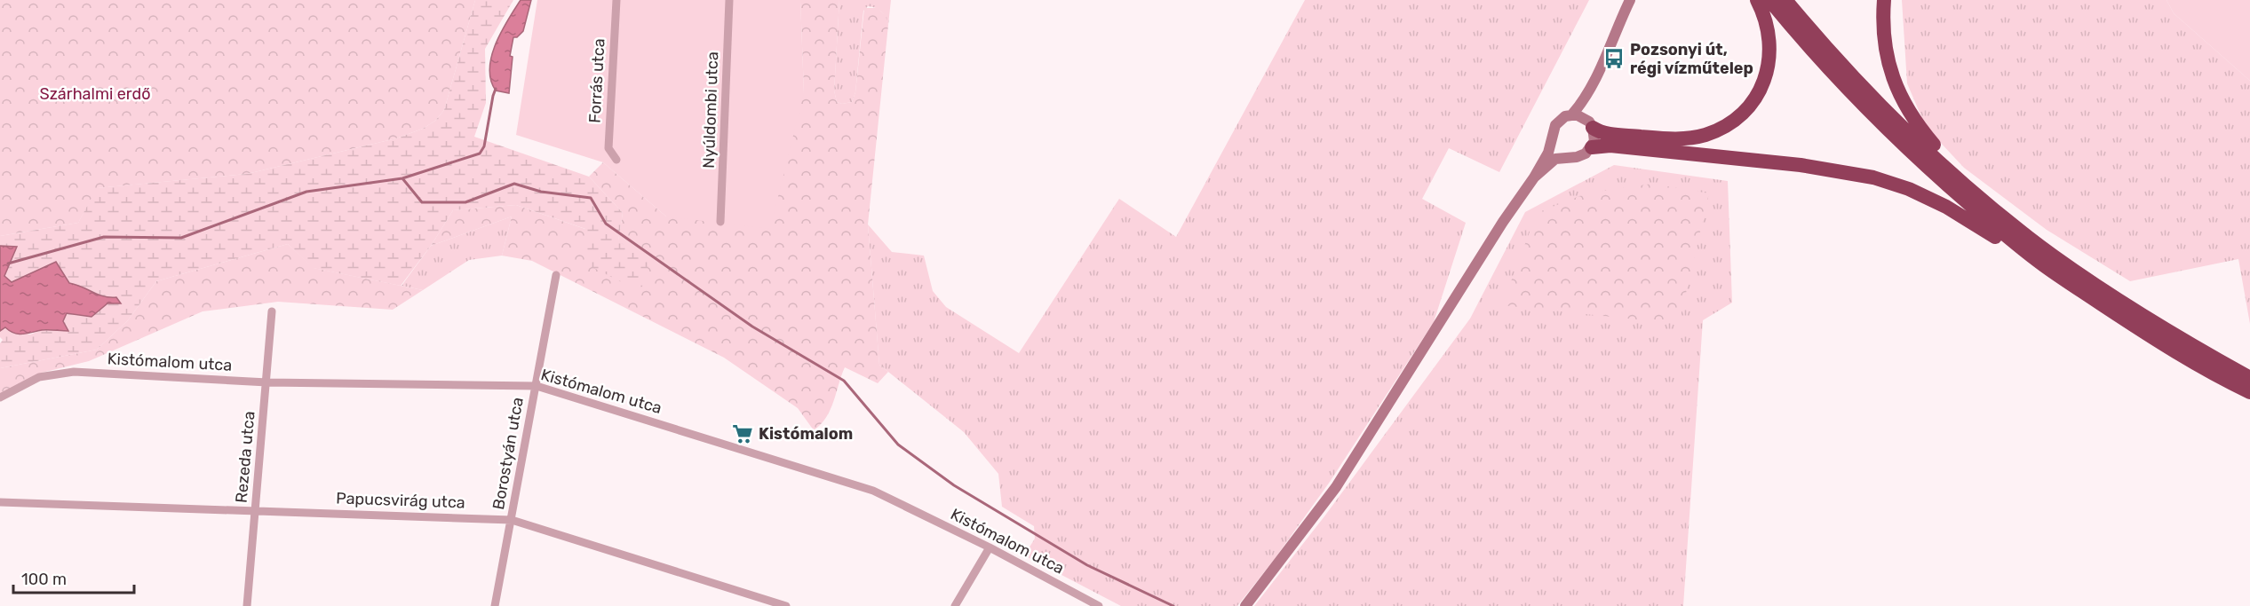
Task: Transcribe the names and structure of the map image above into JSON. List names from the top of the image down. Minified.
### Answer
{"streets":{"street":["Forrás utca","Nyúldombi utca","Kistómalom utca","Borostyán utca","Rezeda utca","Papucsvirág utca"]},"crossings":[["Kistómalom utca","Borostyán utca"],["Kistómalom utca","Rezeda utca"],["Borostyán utca","Papucsvirág utca"],["Rezeda utca","Papucsvirág utca"]],"parks":["Szárhalmi erdő"],"places":{"bus stop":["Pozsonyi út, régi vízműtelep"],"supermarket":["Kistómalom"]},"scale_bar":"100 m"}
